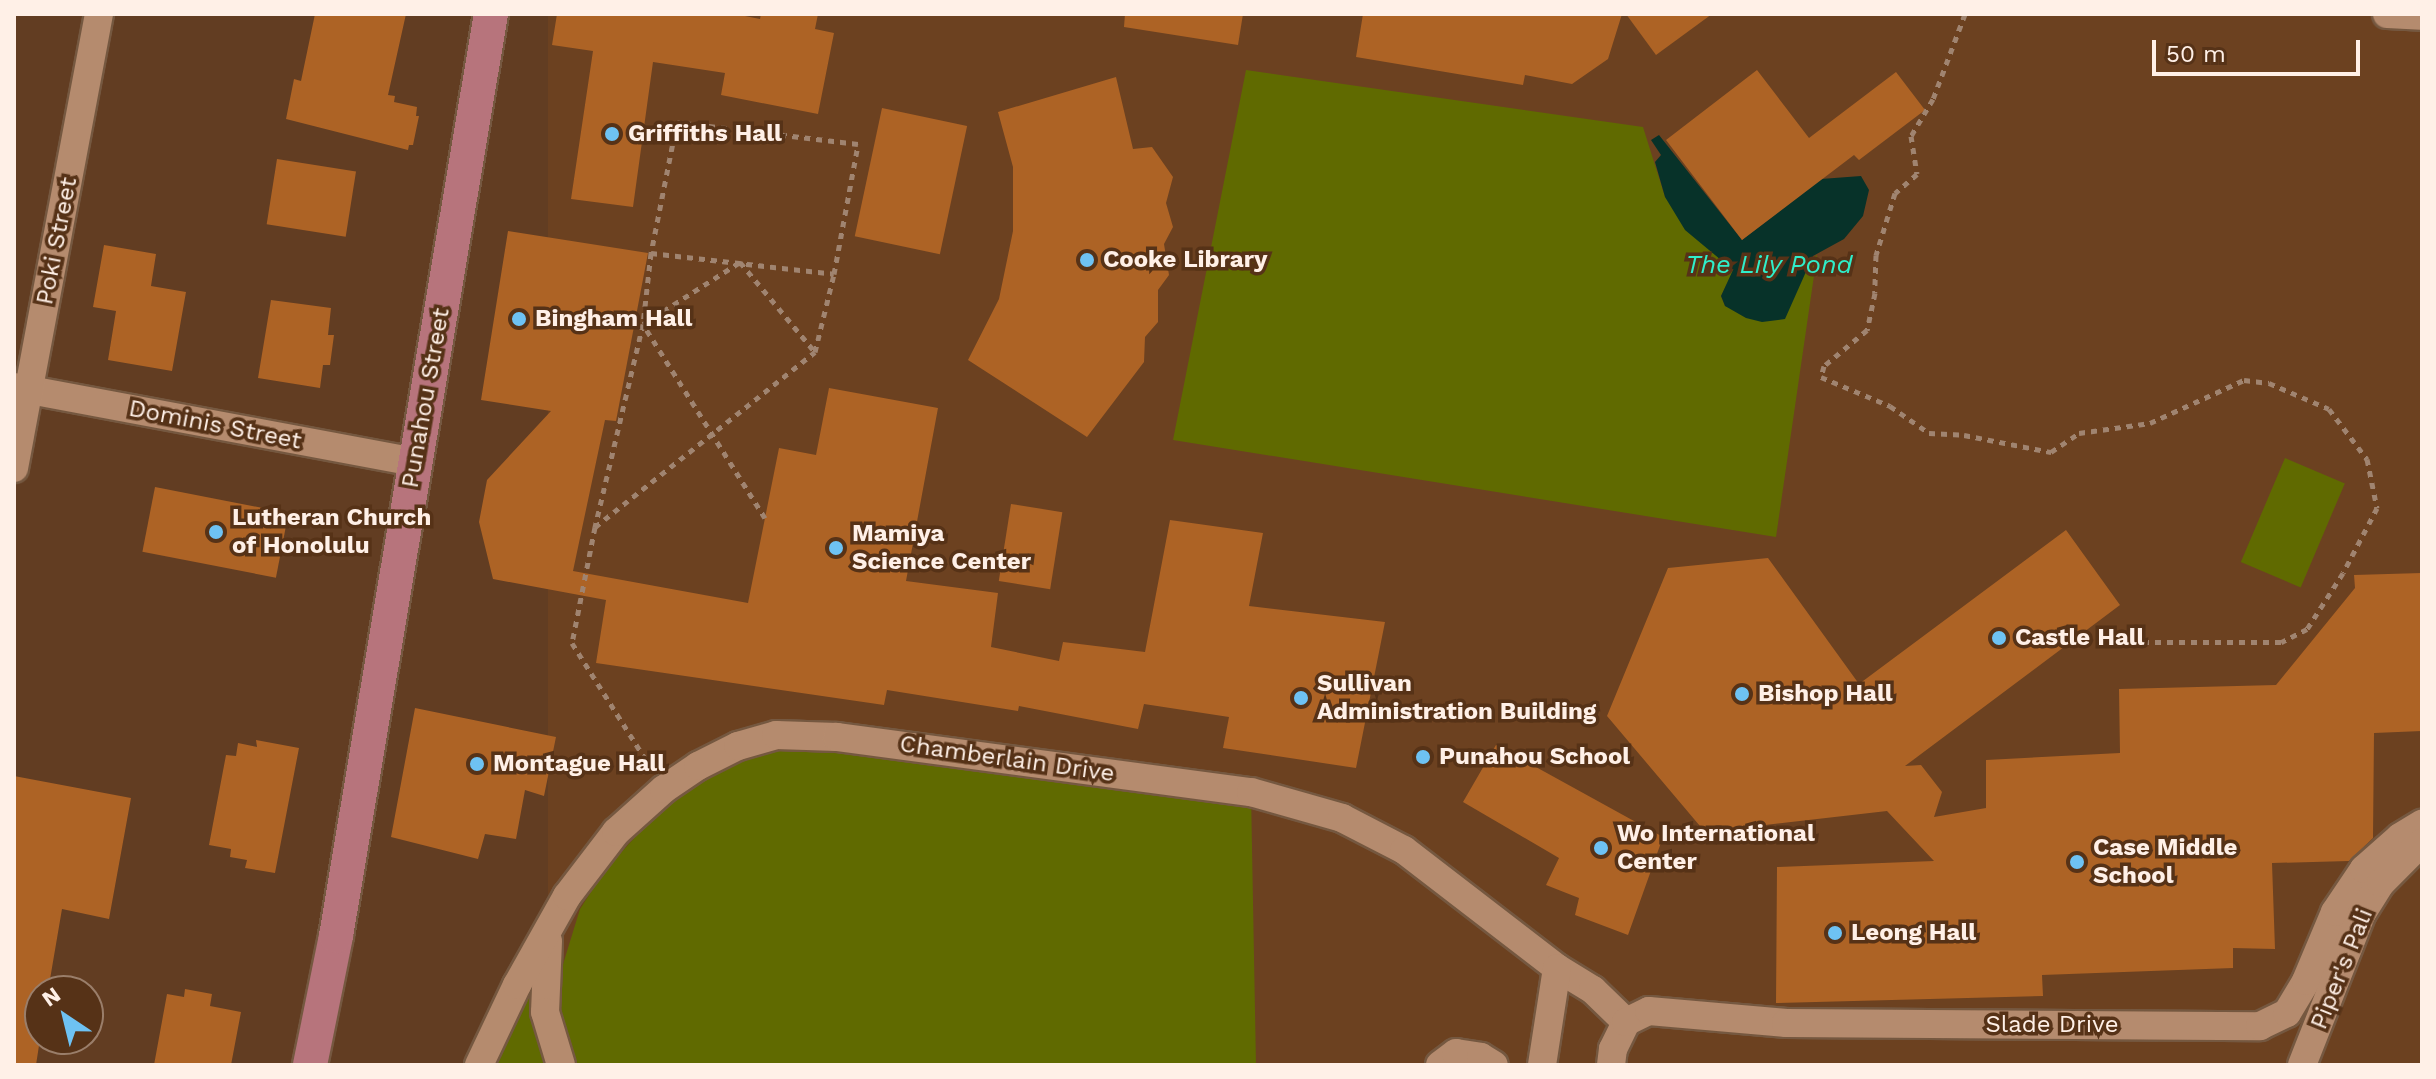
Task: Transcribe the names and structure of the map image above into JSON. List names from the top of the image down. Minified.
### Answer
{"streets":{"main road":["Punahou Street"],"street":["Poki Street","Dominis Street","Chamberlain Drive","Piper's Pali","Slade Drive"]},"crossings":[["Poki Street","Dominis Street"],["Punahou Street","Dominis Street"],["Chamberlain Drive","Slade Drive"]],"water":["The Lily Pond"],"places":["Griffiths Hall","Cooke Library","Bingham Hall","Lutheran Church of Honolulu","Mamiya Science Center","Castle Hall","Bishop Hall","Sullivan Administration Building","Punahou School","Montague Hall","Wo International Center","Case Middle School","Leong Hall"],"scale_bar":"50 m","north":"top left"}
